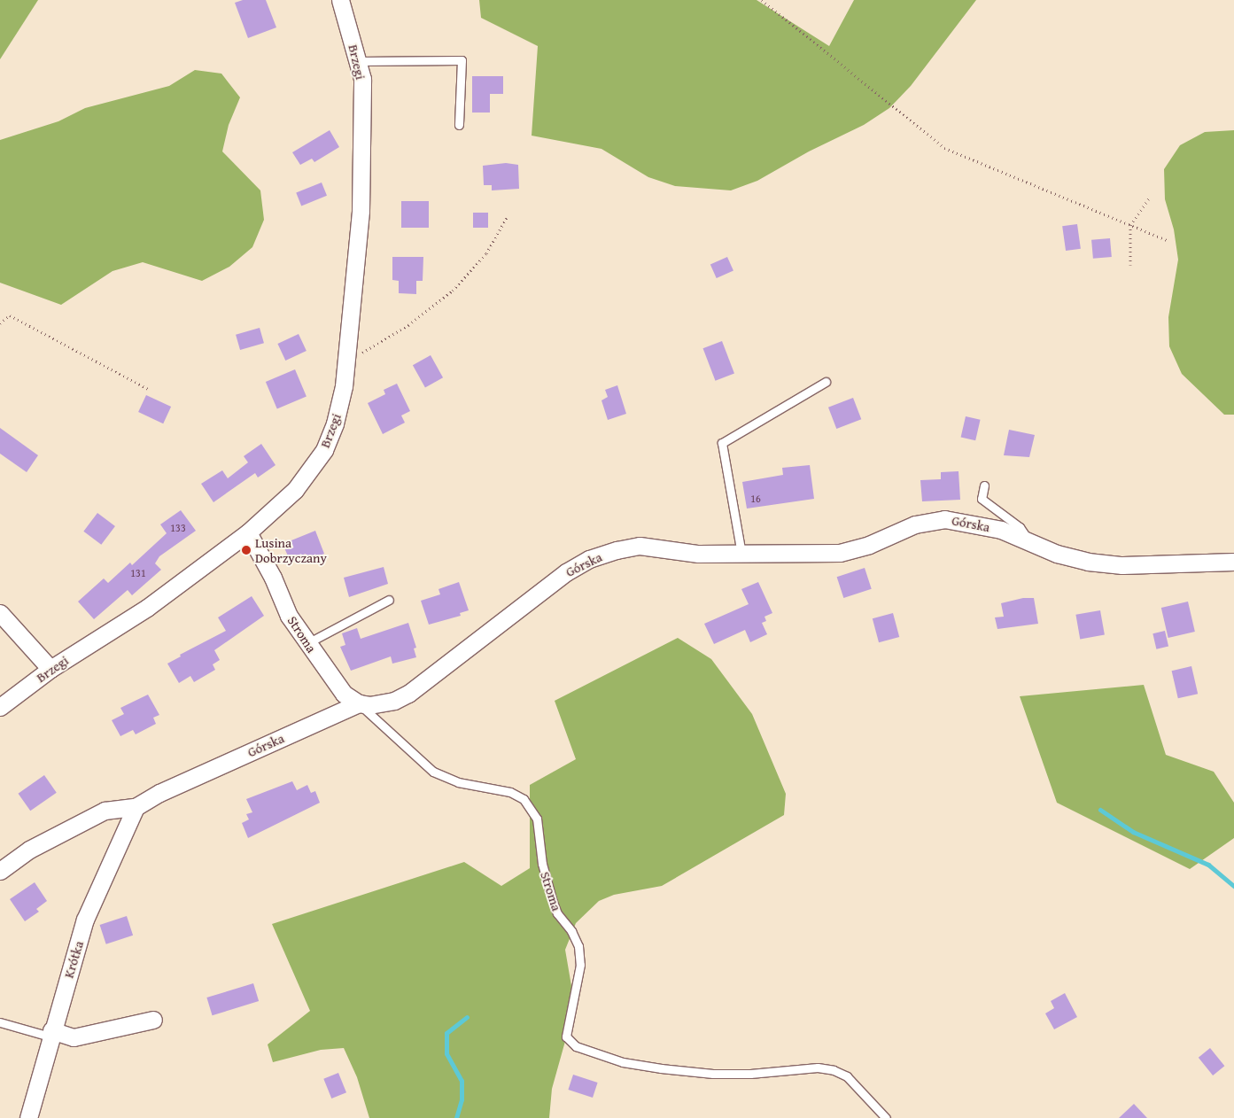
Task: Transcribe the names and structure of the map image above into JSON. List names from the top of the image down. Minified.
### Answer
{"streets":{"street":["Brzegi","Górska","Stroma","Krótka"]},"crossings":[["Brzegi","Stroma"],["Górska","Stroma"],["Górska","Krótka"]],"places":["Lusina Dobrzyczany"],"house_numbers":["16","133","131"]}
